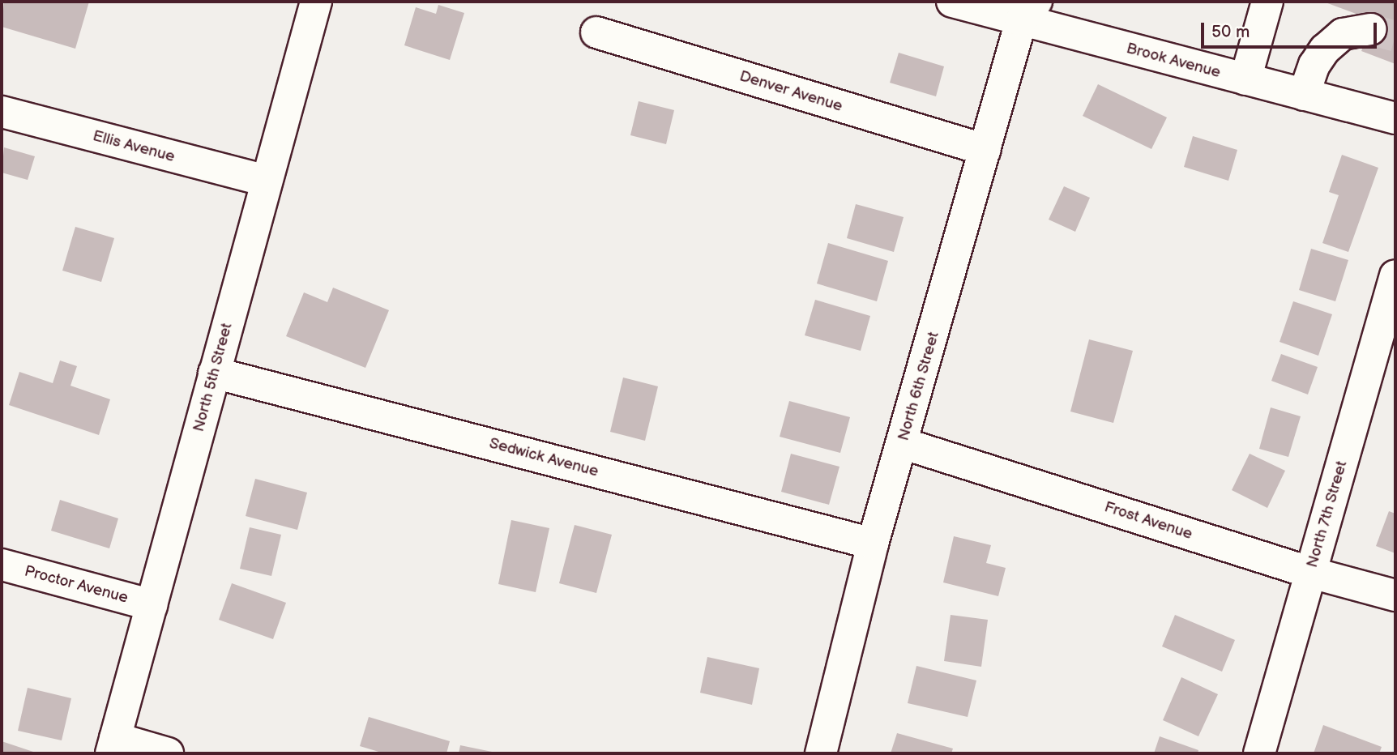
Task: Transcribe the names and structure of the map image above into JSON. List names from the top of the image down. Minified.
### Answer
{"streets":{"street":["Brook Avenue","Denver Avenue","Ellis Avenue","North 5th Street","North 6th Street","Sedwick Avenue","North 7th Street","Frost Avenue","Proctor Avenue"]},"crossings":[["Brook Avenue","North 6th Street"],["Denver Avenue","North 6th Street"],["Ellis Avenue","North 5th Street"],["North 5th Street","Sedwick Avenue"],["North 5th Street","Proctor Avenue"],["North 6th Street","Sedwick Avenue"],["North 6th Street","Frost Avenue"],["North 7th Street","Frost Avenue"]],"scale_bar":"50 m"}
